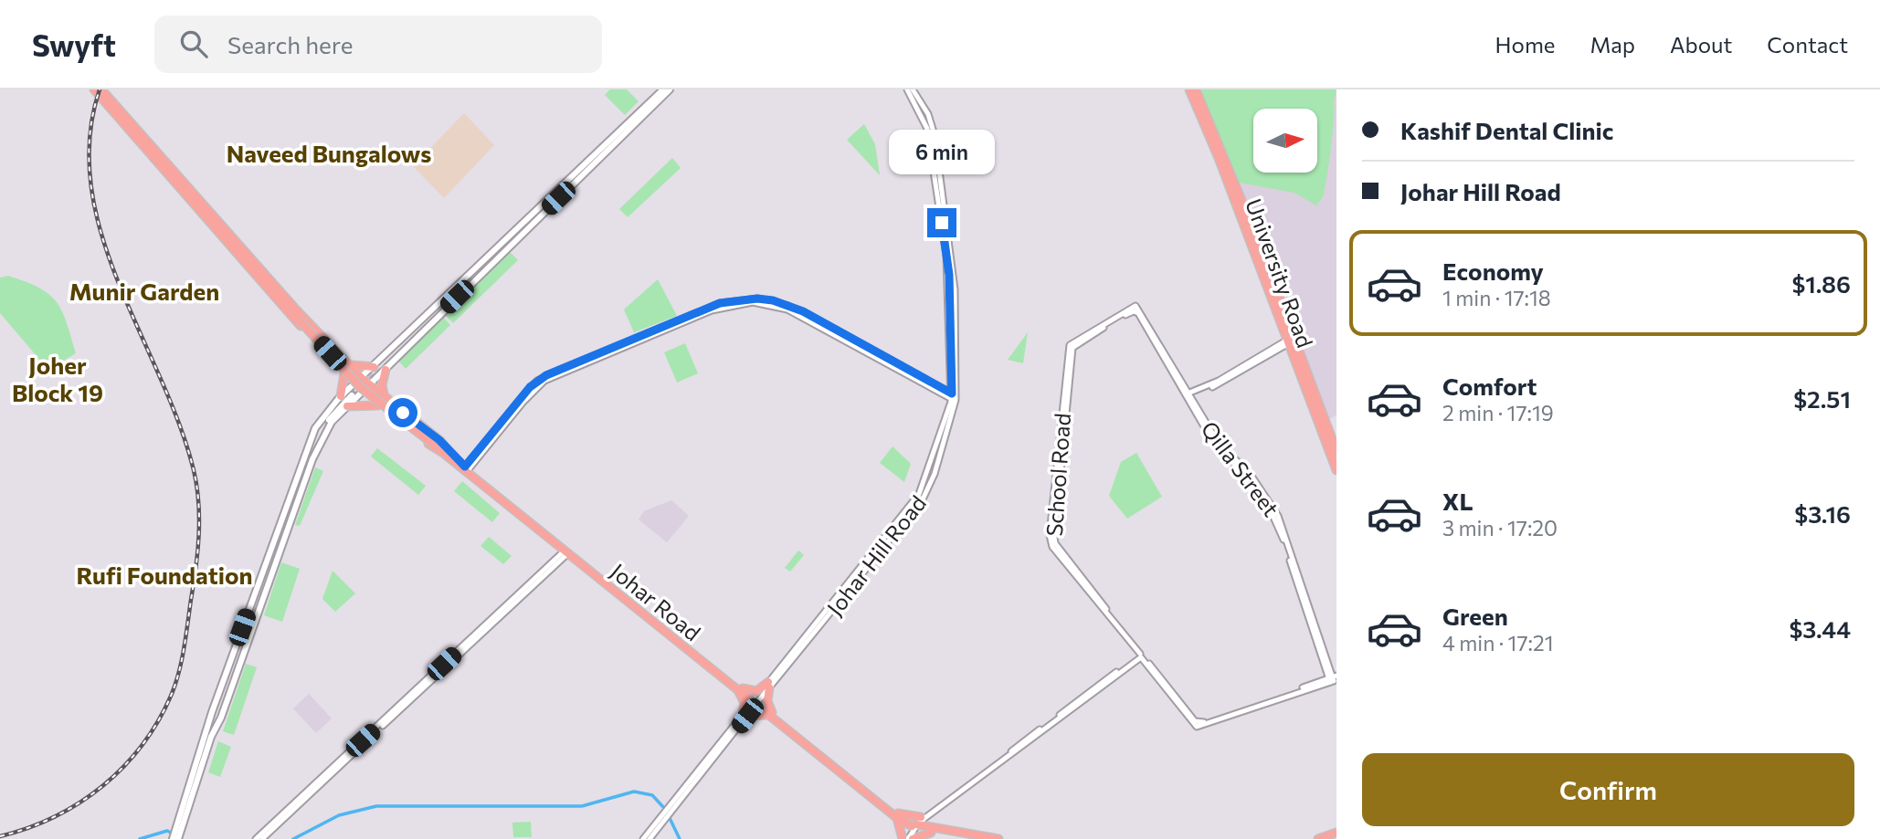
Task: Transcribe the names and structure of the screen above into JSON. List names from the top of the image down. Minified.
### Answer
{"streets":{"main road":["University Road","Johar Road"],"street":["Qilla Street","School Road","Johar Hill Road"]},"crossings":[["Qilla Street","School Road"],["Johar Hill Road","Johar Road"]],"districts":["Naveed Bungalows","Munir Garden","Joher Block 19","Rufi Foundation"],"north":"right","page":{"header":"Swyft","search":"Search here","nav":["Home","Map","About","Contact"],"banner":["Kashif Dental Clinic","Johar Hill Road"],"bubble":"6 min","list":[{"name":"Economy","note":"1 min · 17:18","value":"$1.86"},{"name":"Comfort","note":"2 min · 17:19","value":"$2.51"},{"name":"XL","note":"3 min · 17:20","value":"$3.16"},{"name":"Green","note":"4 min · 17:21","value":"$3.44"}],"buttons":"Confirm"}}
